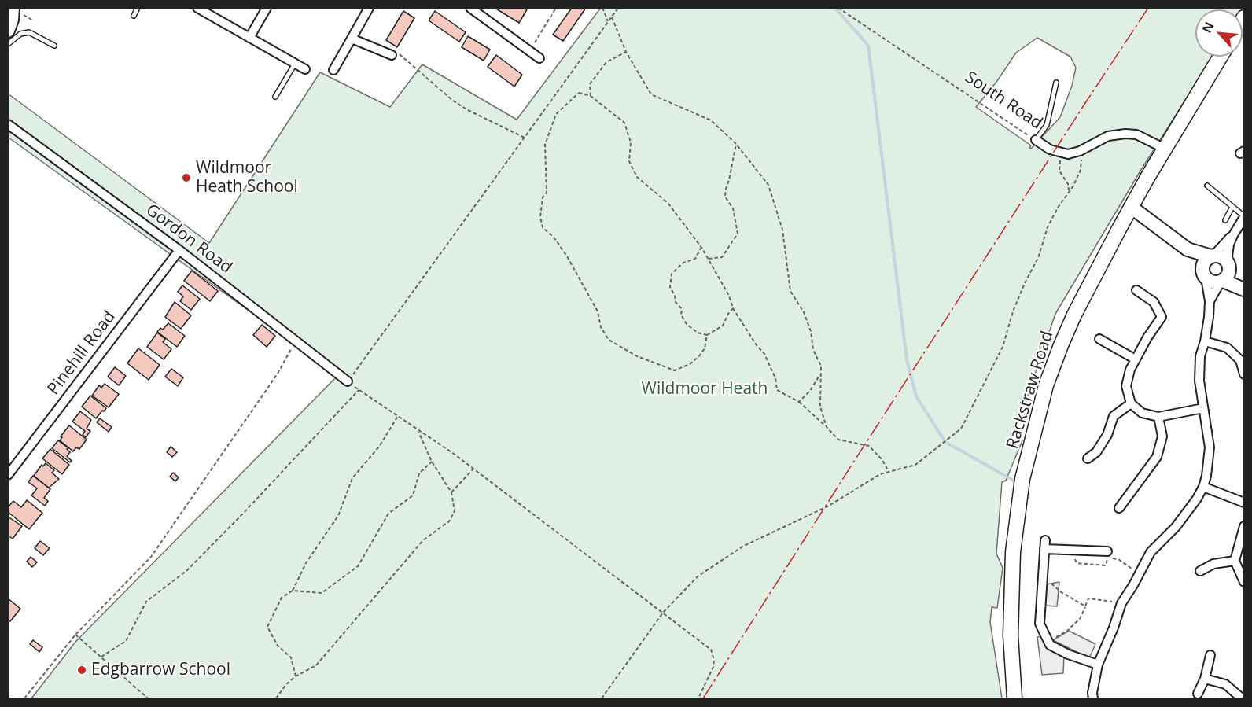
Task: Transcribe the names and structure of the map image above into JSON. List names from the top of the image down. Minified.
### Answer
{"streets":{"main road":["Rackstraw Road"],"street":["South Road","Gordon Road","Pinehill Road"]},"crossings":[["Gordon Road","Pinehill Road"]],"parks":["Wildmoor Heath"],"places":["Wildmoor Heath School","Edgbarrow School"],"north":"top left"}
